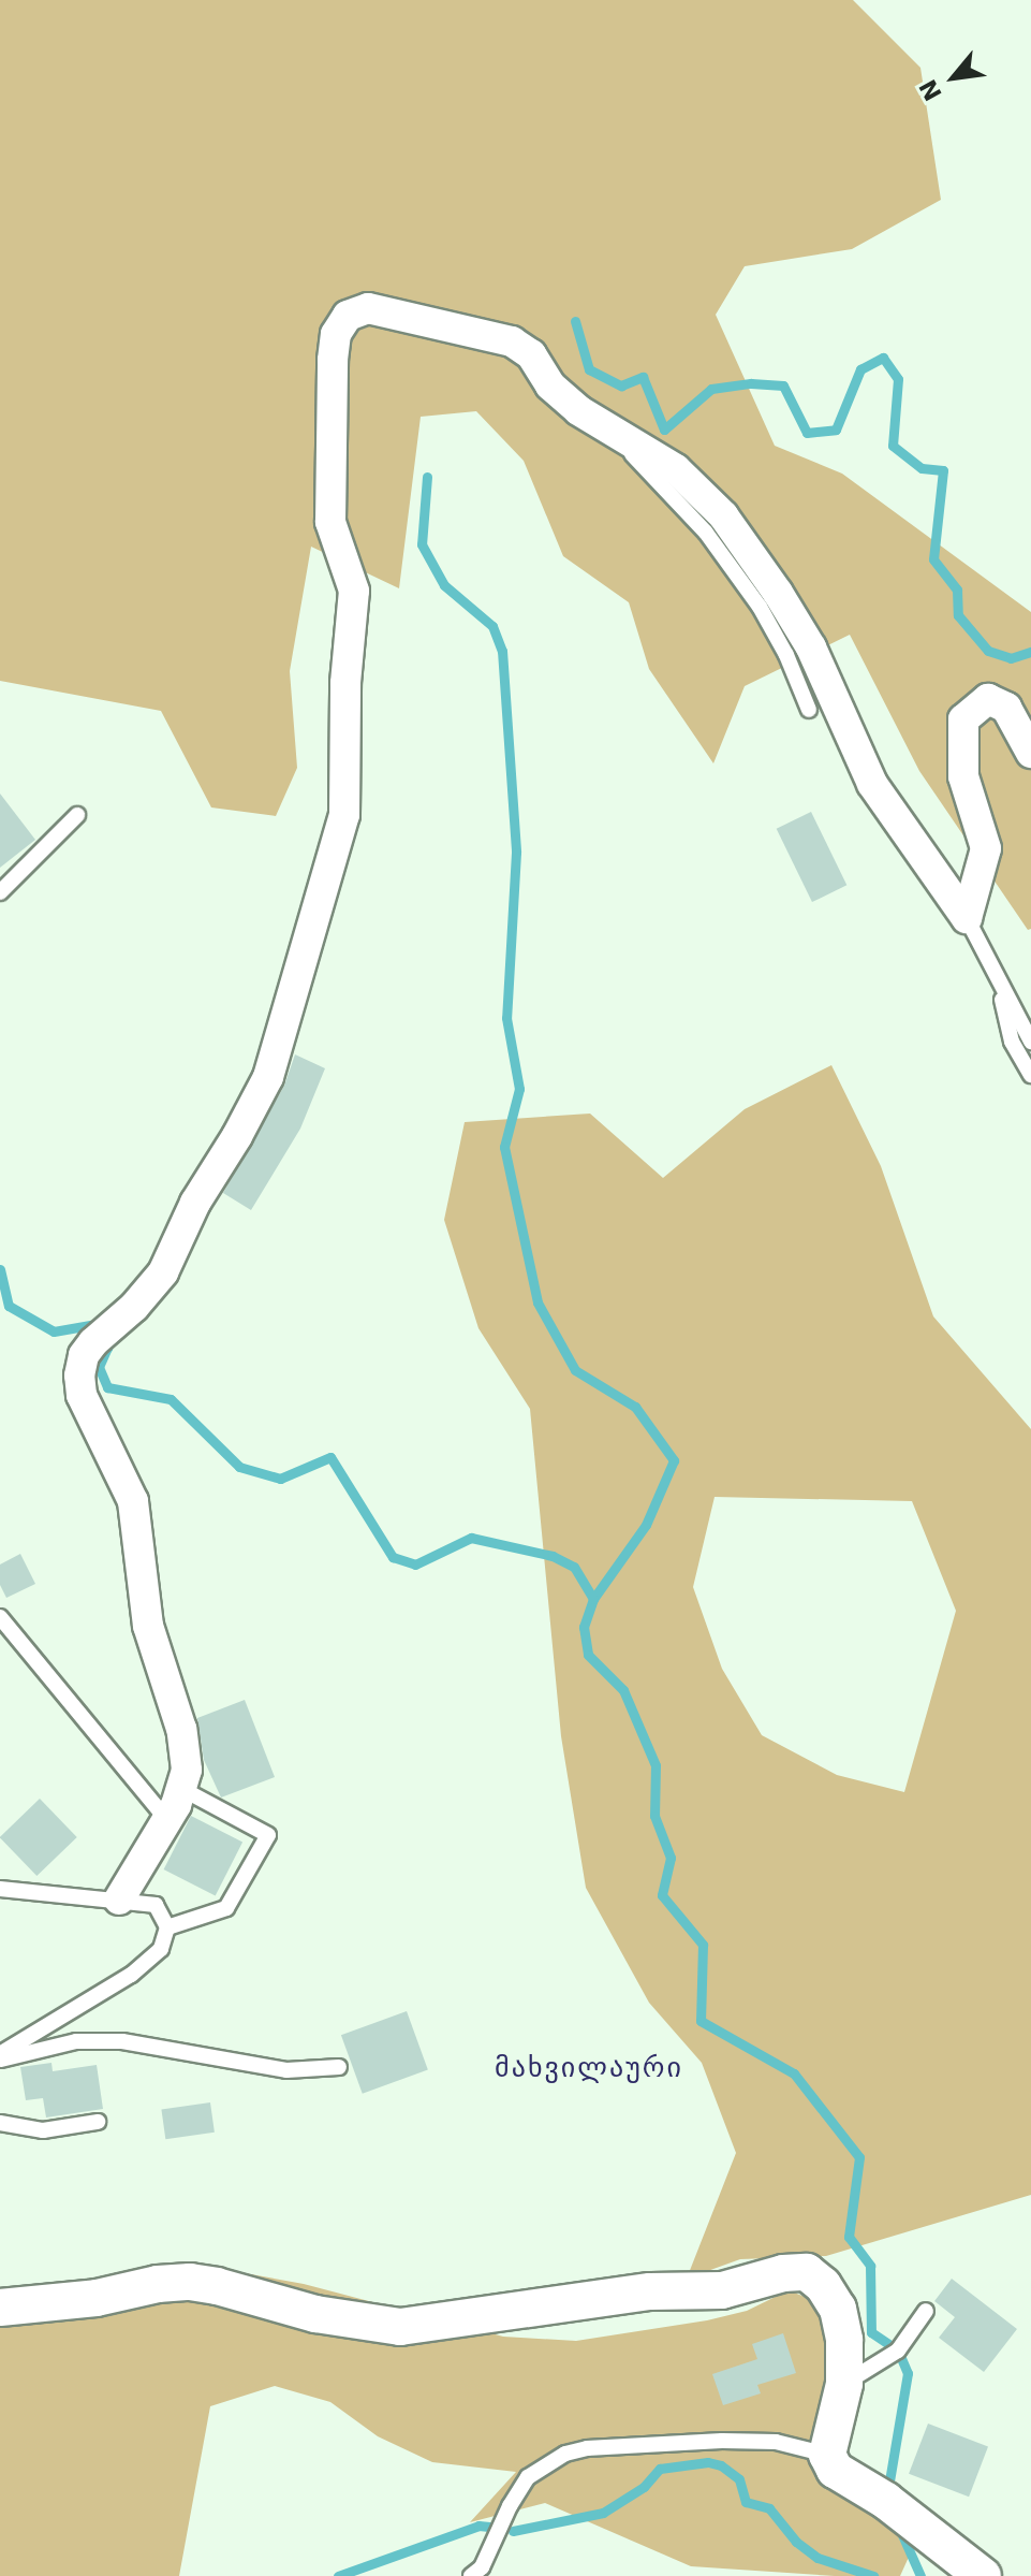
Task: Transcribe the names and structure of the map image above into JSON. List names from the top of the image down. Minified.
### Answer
{"districts":["მახვილაური"],"north":"bottom left"}
